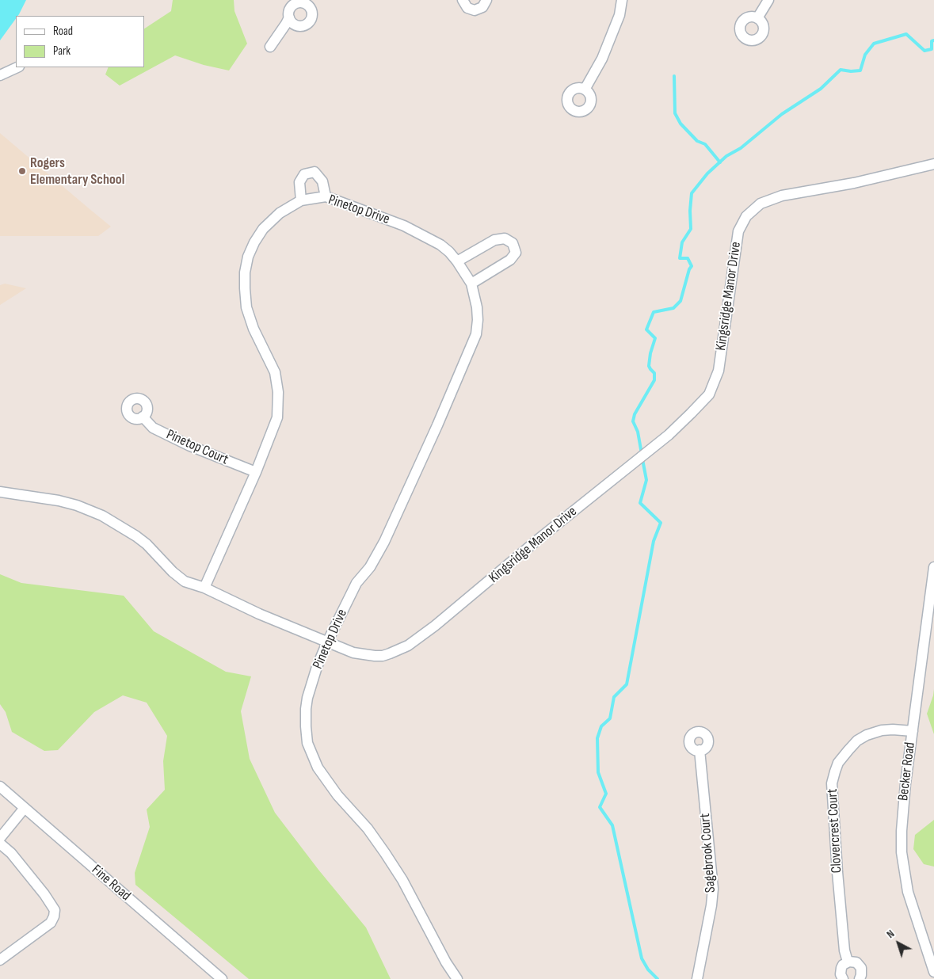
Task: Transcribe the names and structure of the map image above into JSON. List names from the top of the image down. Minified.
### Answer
{"streets":{"street":["Pinetop Drive","Kingsridge Manor Drive","Pinetop Court","Becker Road","Clovercrest Court","Sagebrook Court","Fine Road"]},"crossings":[["Pinetop Drive","Kingsridge Manor Drive"],["Pinetop Drive","Pinetop Court"],["Becker Road","Clovercrest Court"]],"places":["Rogers Elementary School"],"legend":["Road","Park"],"north":"top left"}
